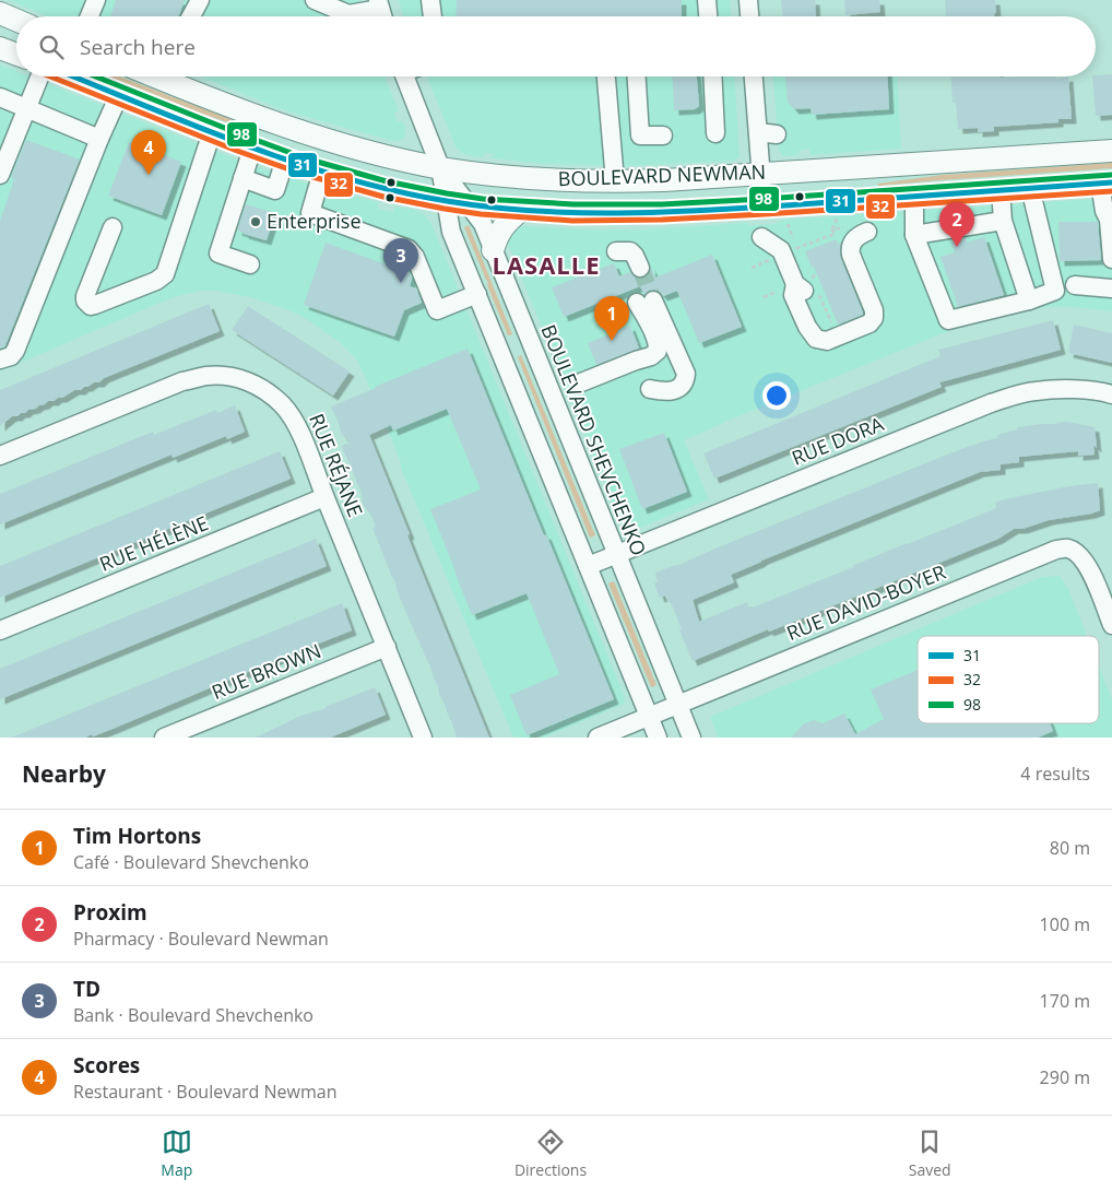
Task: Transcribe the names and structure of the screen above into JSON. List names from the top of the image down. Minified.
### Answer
{"streets":{"main road":["BOULEVARD NEWMAN"],"street":["BOULEVARD SHEVCHENKO","RUE DORA","RUE RÉJANE","RUE HÉLÈNE","RUE DAVID-BOYER","RUE BROWN"]},"crossings":[["BOULEVARD NEWMAN","BOULEVARD SHEVCHENKO"],["BOULEVARD SHEVCHENKO","RUE DORA"],["BOULEVARD SHEVCHENKO","RUE DAVID-BOYER"],["RUE RÉJANE","RUE HÉLÈNE"],["RUE RÉJANE","RUE BROWN"]],"districts":["LASALLE"],"places":["Enterprise"],"lines":["transit line 31","transit line 32","transit line 98"],"legend":["31","32","98"],"page":{"search":"Search here","pins":["4","2","3","1"],"heading":["Nearby","4 results"],"list":[{"mark":"1","name":"Tim Hortons","note":"Café · Boulevard Shevchenko","value":"80 m"},{"mark":"2","name":"Proxim","note":"Pharmacy · Boulevard Newman","value":"100 m"},{"mark":"3","name":"TD","note":"Bank · Boulevard Shevchenko","value":"170 m"},{"mark":"4","name":"Scores","note":"Restaurant · Boulevard Newman","value":"290 m"}],"nav":["Map","Directions","Saved"]}}
